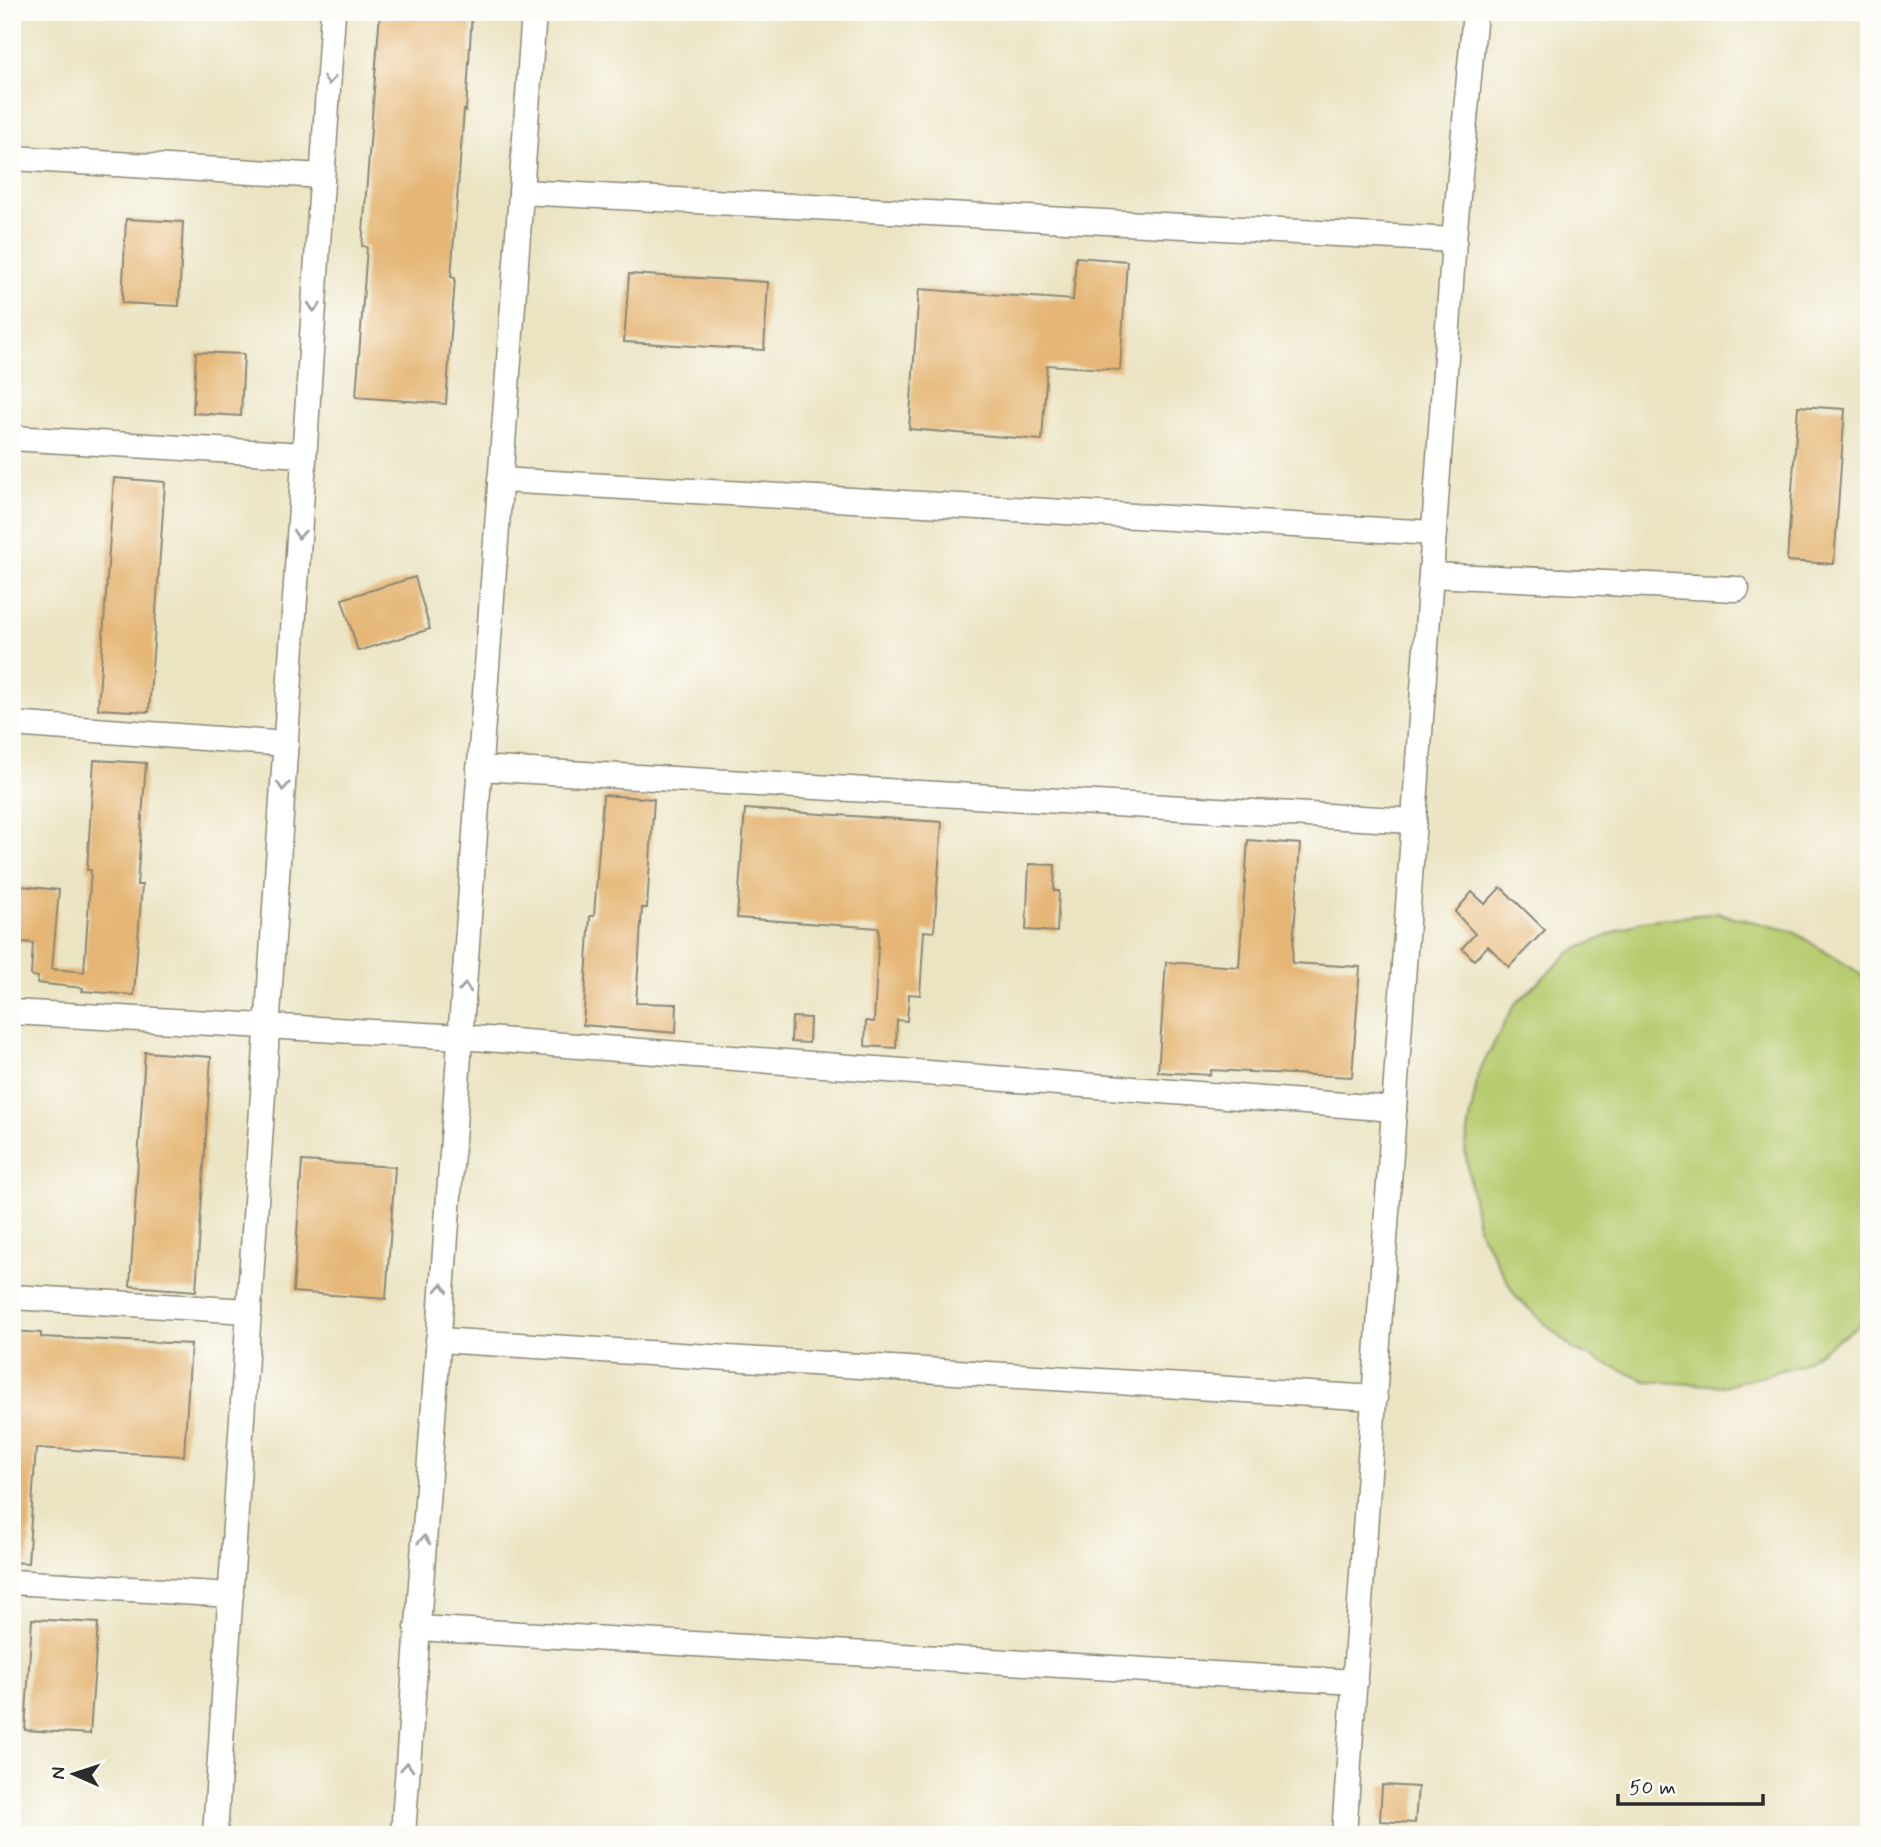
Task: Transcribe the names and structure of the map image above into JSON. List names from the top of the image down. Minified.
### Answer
{"scale_bar":"50 m","north":"left"}
